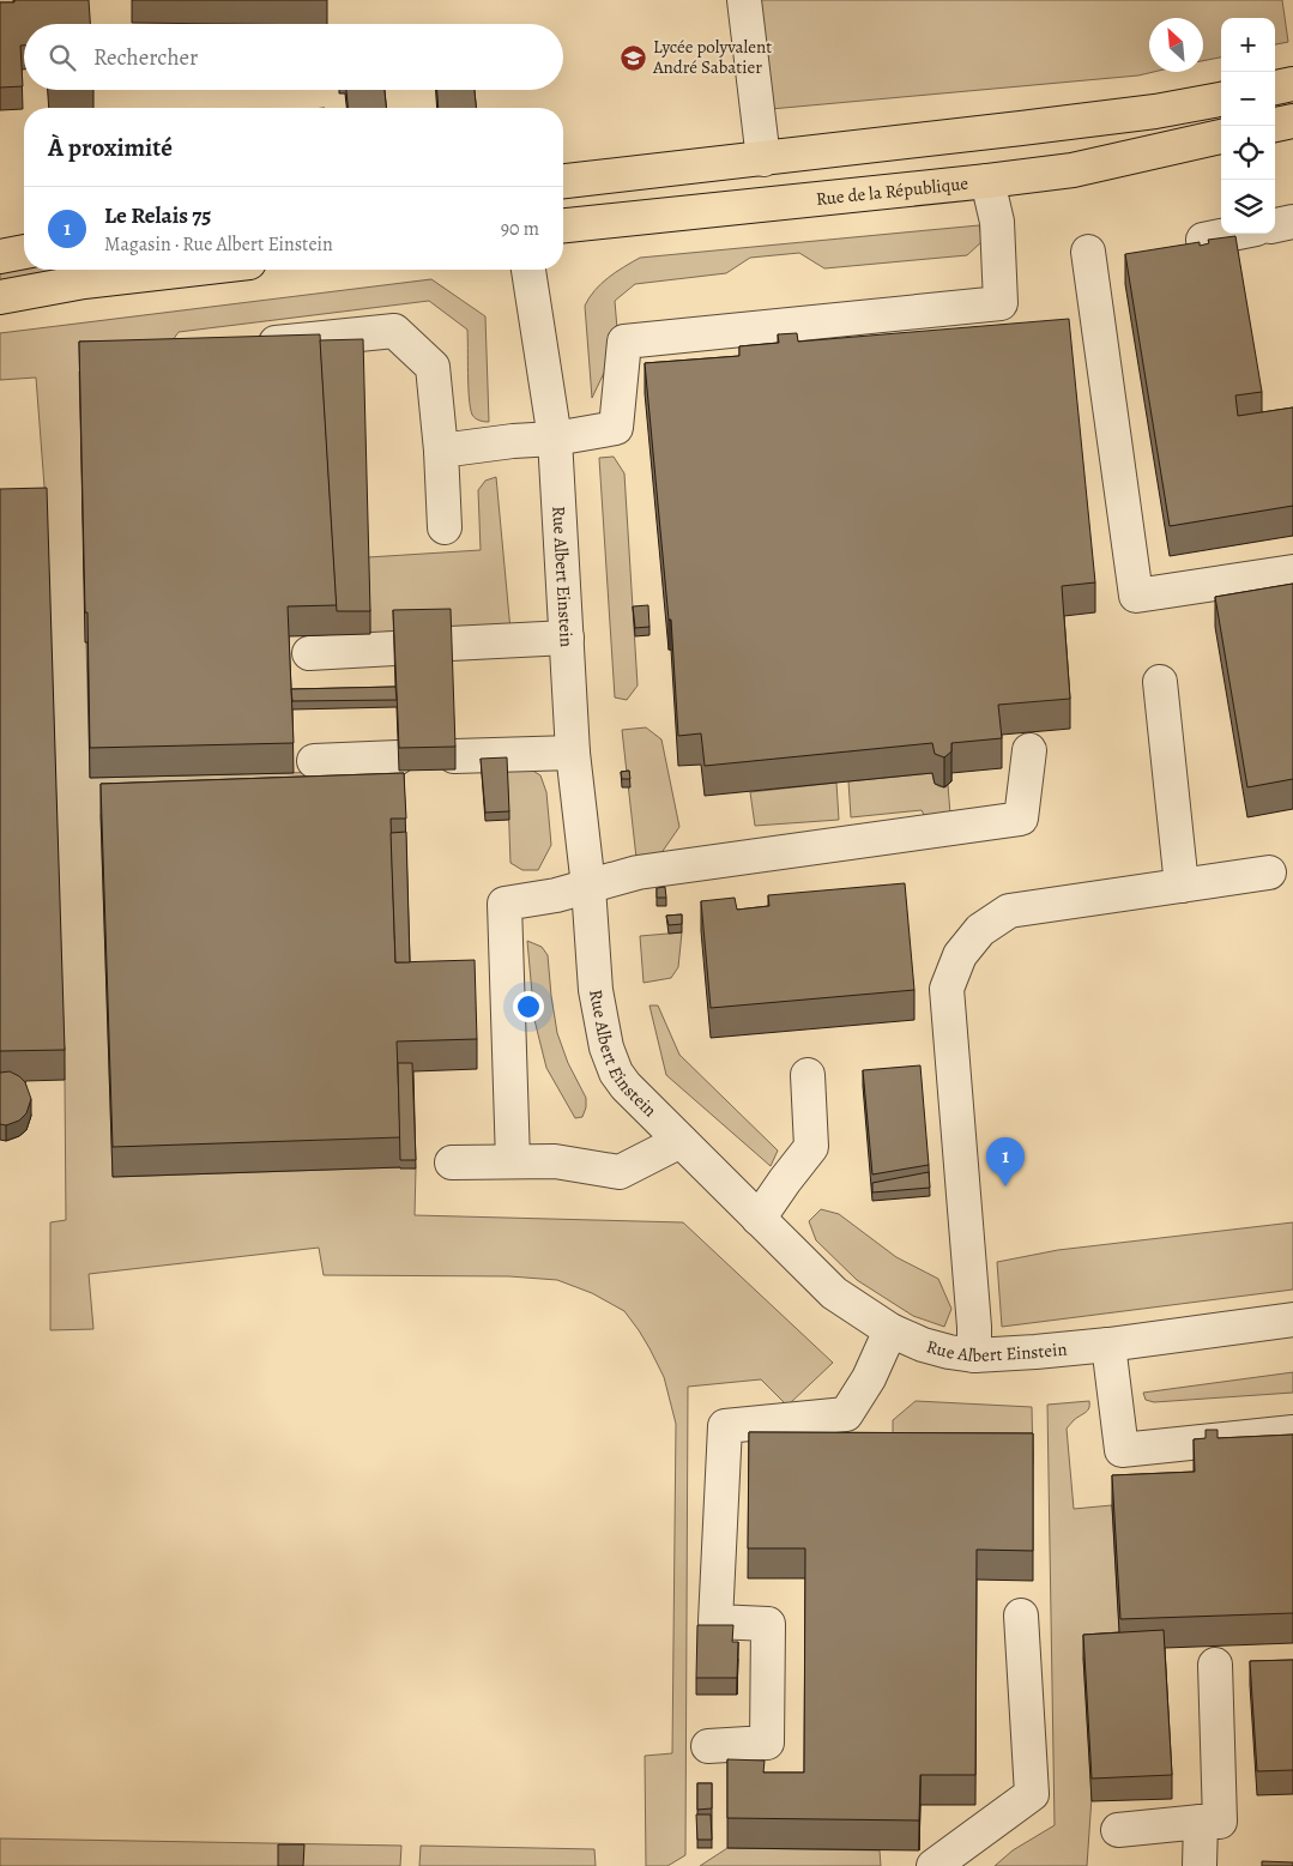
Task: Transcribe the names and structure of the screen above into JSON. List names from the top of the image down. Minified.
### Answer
{"streets":{"main road":["Rue de la République"],"street":["Rue Albert Einstein"]},"places":{"school or university":["Lycée polyvalent André Sabatier"]},"north":"top left","page":{"map_buttons":["+","−"],"search":"Rechercher","heading":"À proximité","list":[{"mark":"1","name":"Le Relais 75","note":"Magasin · Rue Albert Einstein","value":"90 m"}],"pins":"1"}}
